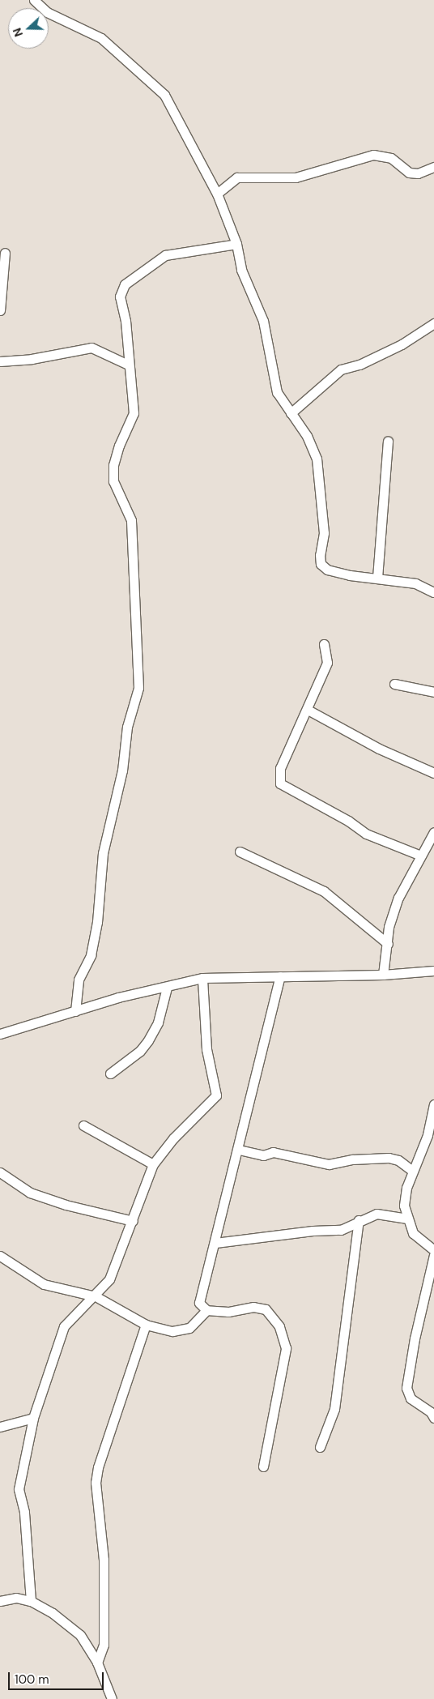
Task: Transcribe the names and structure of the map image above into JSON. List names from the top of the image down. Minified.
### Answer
{"scale_bar":"100 m","north":"left"}
